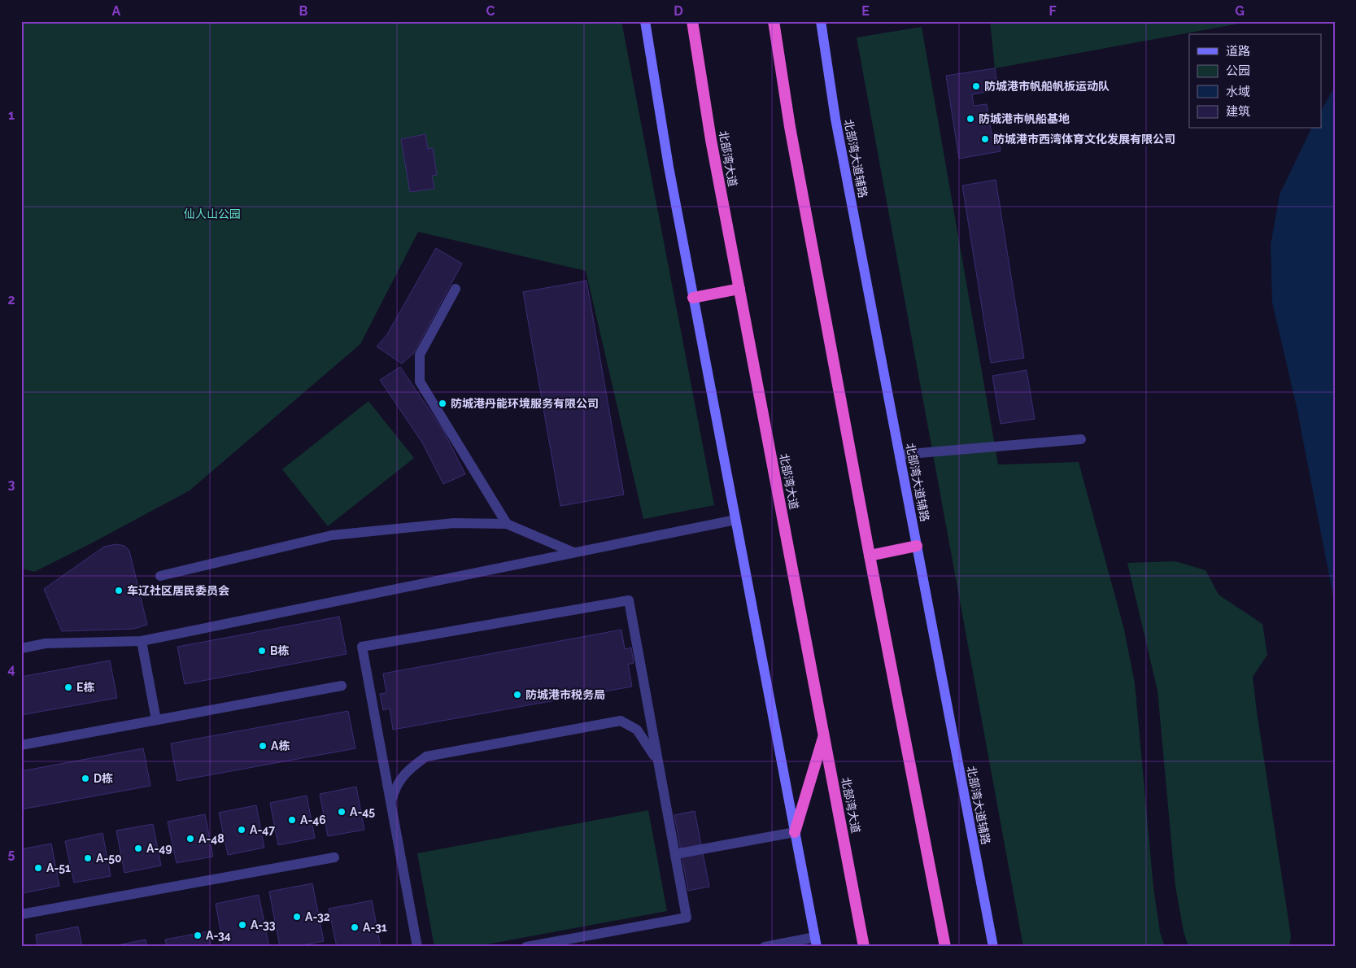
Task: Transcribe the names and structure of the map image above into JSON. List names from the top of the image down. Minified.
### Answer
{"streets":{"highway":["北部湾大道"],"main road":["北部湾大道辅路"]},"parks":["仙人山公园"],"places":["防城港市帆船帆板运动队","防城港市帆船基地","防城港市西湾体育文化发展有限公司","防城港丹能环境服务有限公司","车辽社区居民委员会","B栋","E栋","防城港市税务局","A栋","D栋","A-45","A-46","A-47","A-48","A-49","A-50","A-51","A-32","A-33","A-31","A-34"],"legend":["道路","公园","水域","建筑"],"grid":{"columns":["A","B","C","D","E","F","G"],"rows":["1","2","3","4","5"]}}
